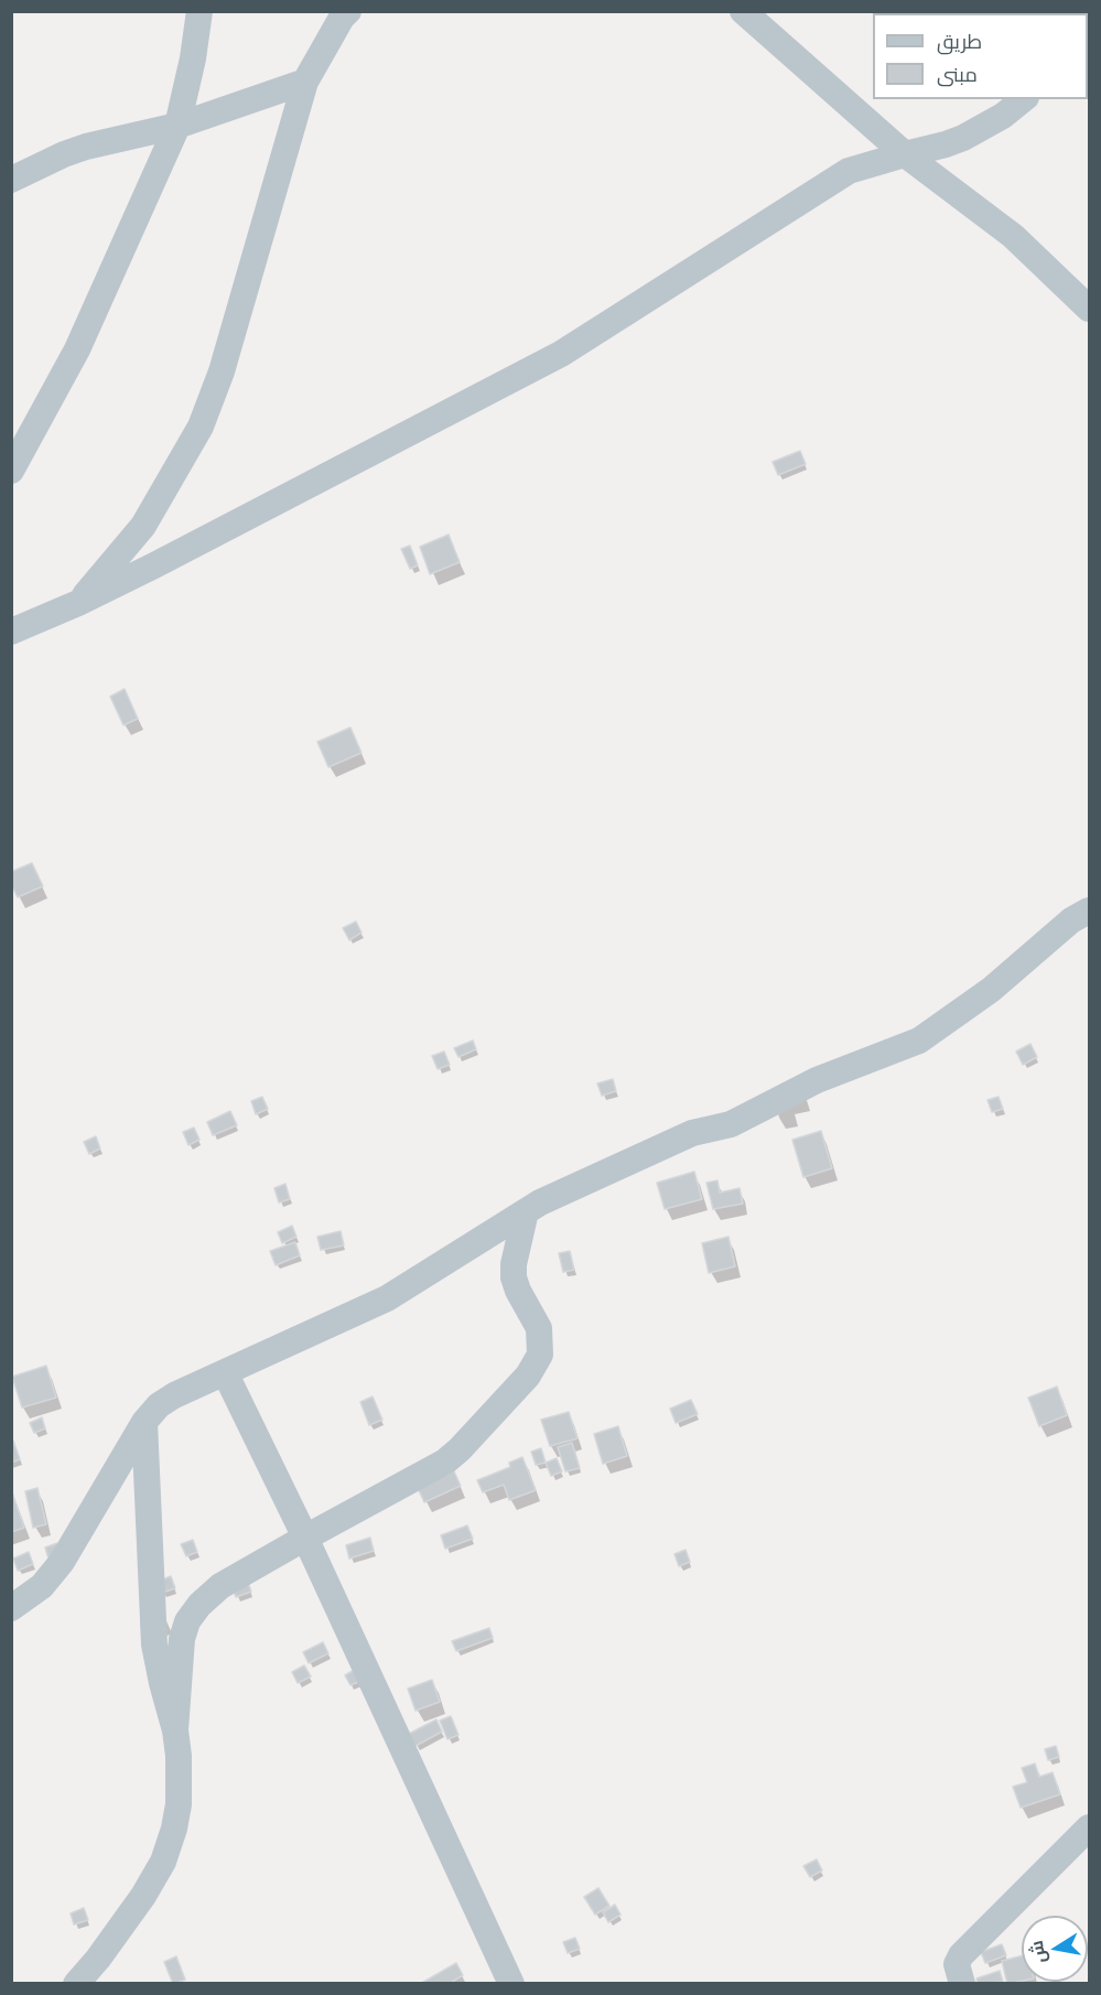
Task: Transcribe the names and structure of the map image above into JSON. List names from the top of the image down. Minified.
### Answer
{"legend":["طريق","مبنى"],"north":"left"}
